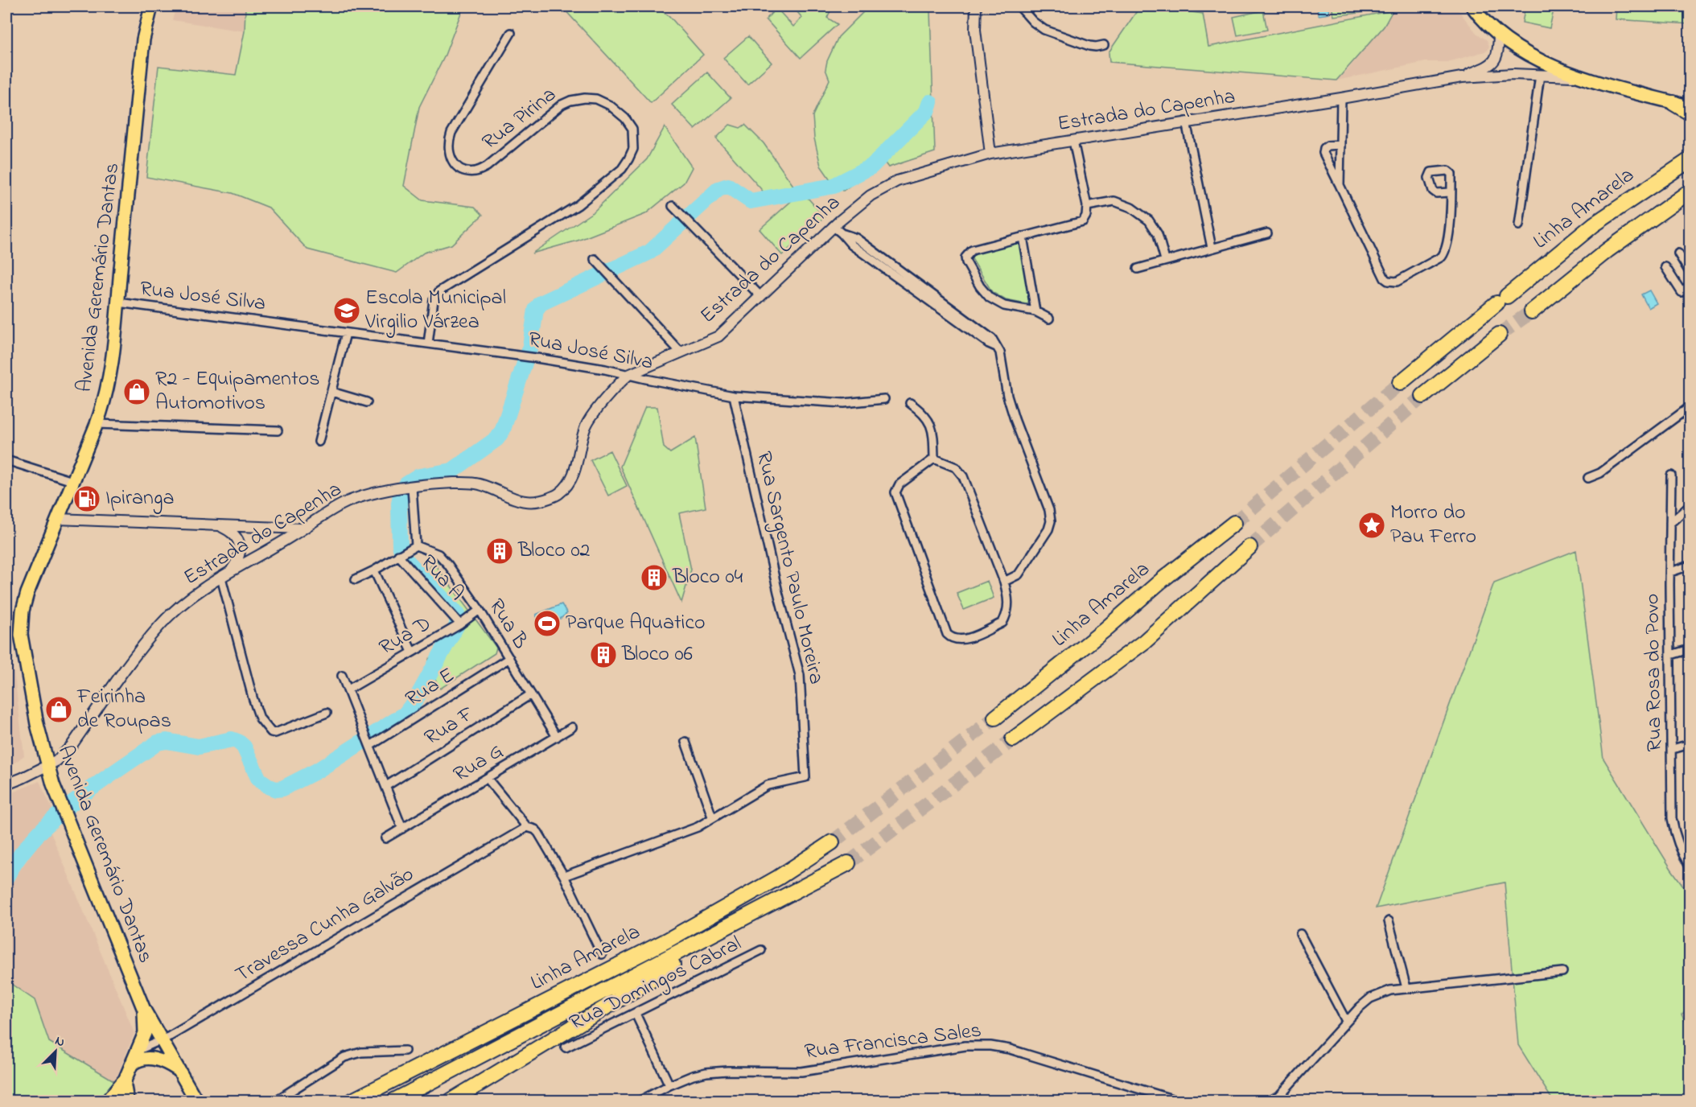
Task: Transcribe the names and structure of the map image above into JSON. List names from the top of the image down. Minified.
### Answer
{"streets":{"highway":["Linha Amarela"],"main road":["Avenida Geremário Dantas"],"street":["Estrada do Capenha","Rua Pirina","Rua José Silva","Rua Sargento Paulo Moreira","Rua A","Rua B","Rua D","Rua Rosa do Povo","Rua E","Rua F","Rua G","Travessa Cunha Galvão","Rua Domingos Cabral","Rua Francisca Sales"]},"crossings":[["Estrada do Capenha","Avenida Geremário Dantas"],["Estrada do Capenha","Rua José Silva"],["Rua Pirina","Rua José Silva"],["Avenida Geremário Dantas","Rua José Silva"],["Avenida Geremário Dantas","Travessa Cunha Galvão"],["Rua José Silva","Rua Sargento Paulo Moreira"],["Rua A","Rua D"],["Rua B","Rua D"],["Rua B","Rua E"],["Rua B","Rua F"],["Rua B","Rua G"]],"places":{"school or university":["Escola Municipal Virgilio Várzea"],"shop":["R2 - Equipamentos Automotivos","Feirinha de Roupas"],"fuel station":["Ipiranga"],"place":["Morro do Pau Ferro"],"building":["Bloco 02","Bloco 04","Bloco 06"],"sports":["Parque Aquatico"]},"north":"top right"}
